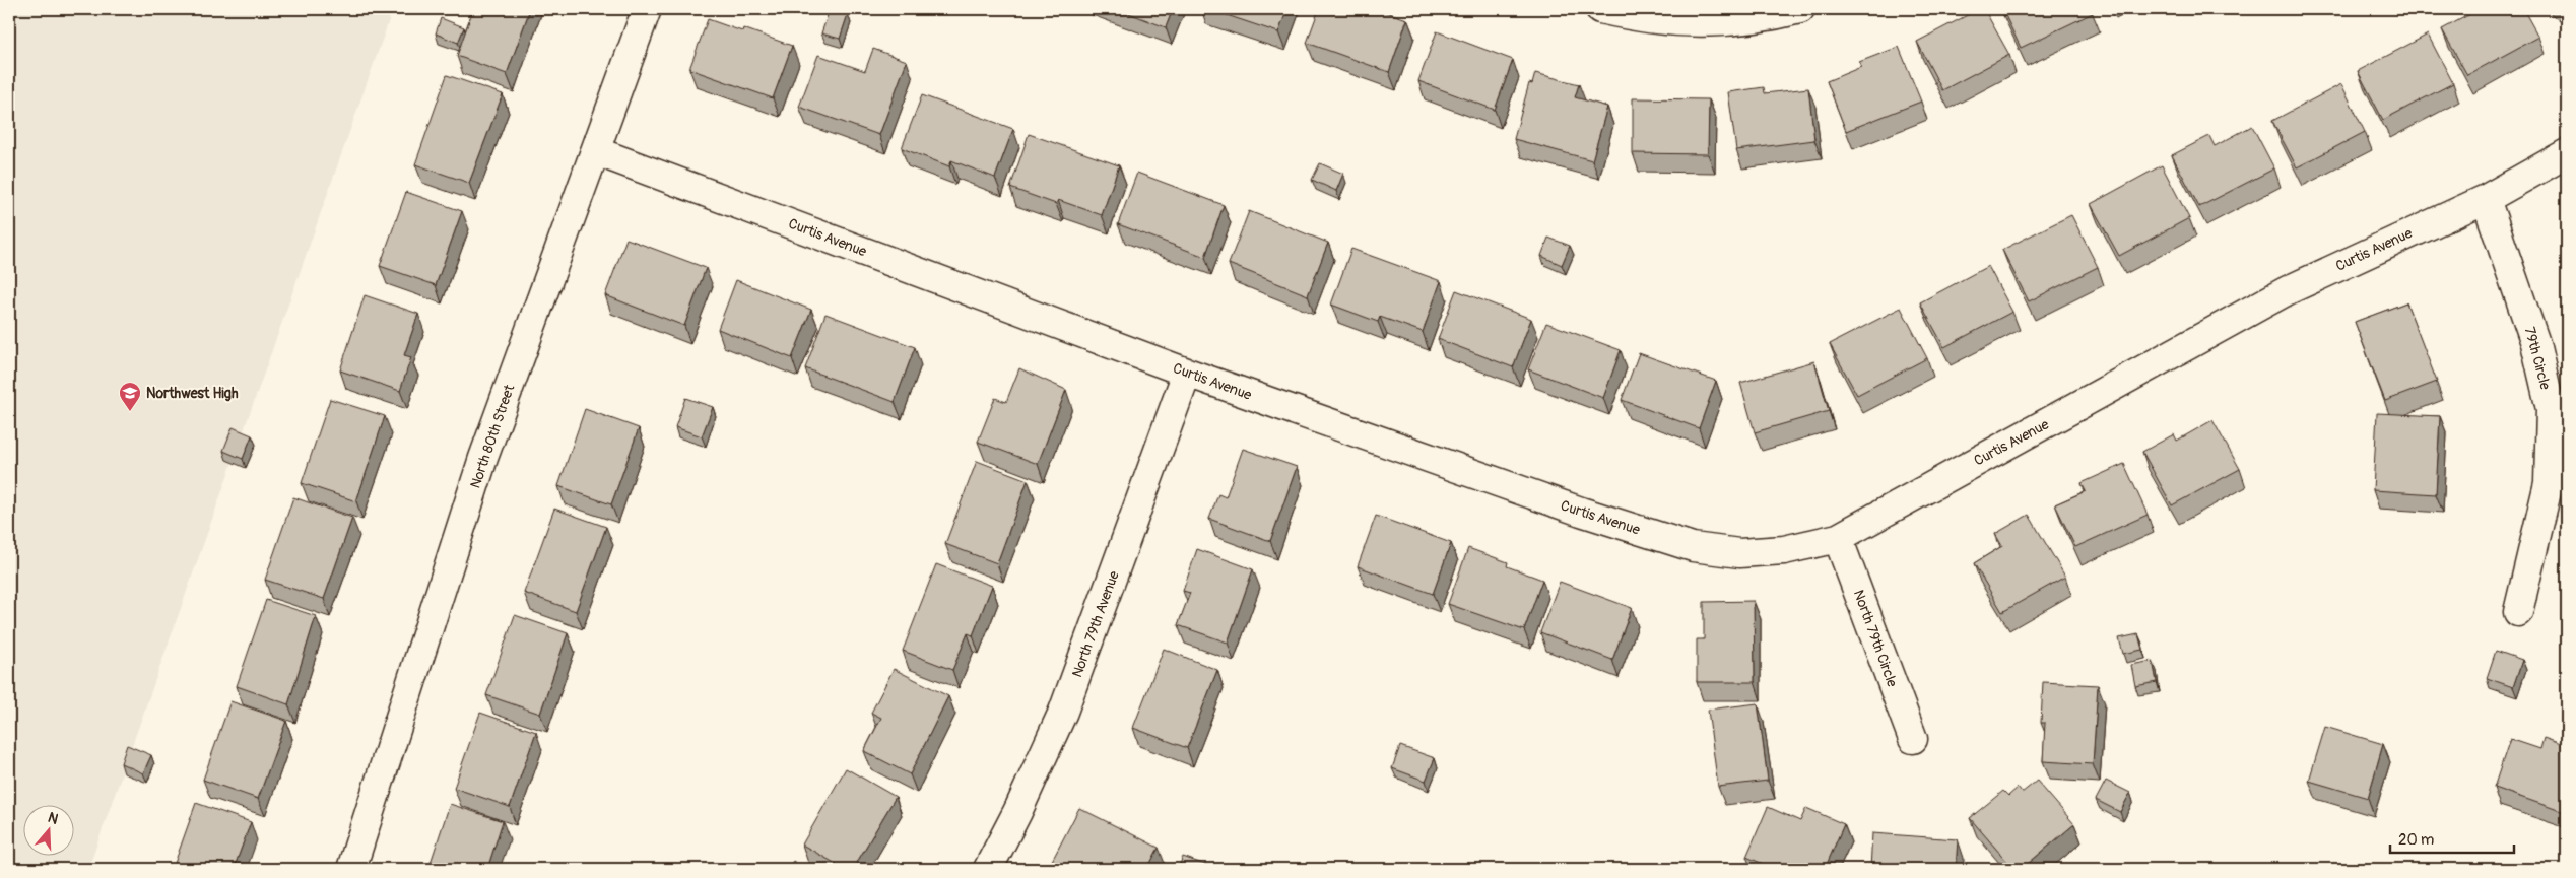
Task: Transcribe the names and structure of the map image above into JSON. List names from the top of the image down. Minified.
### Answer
{"streets":{"street":["Curtis Avenue","79th Circle","North 80th Street","North 79th Avenue","North 79th Circle"]},"crossings":[["Curtis Avenue","79th Circle"],["Curtis Avenue","North 80th Street"],["Curtis Avenue","North 79th Avenue"],["Curtis Avenue","North 79th Circle"]],"places":{"school or university":["Northwest High"]},"scale_bar":"20 m","north":"top"}
